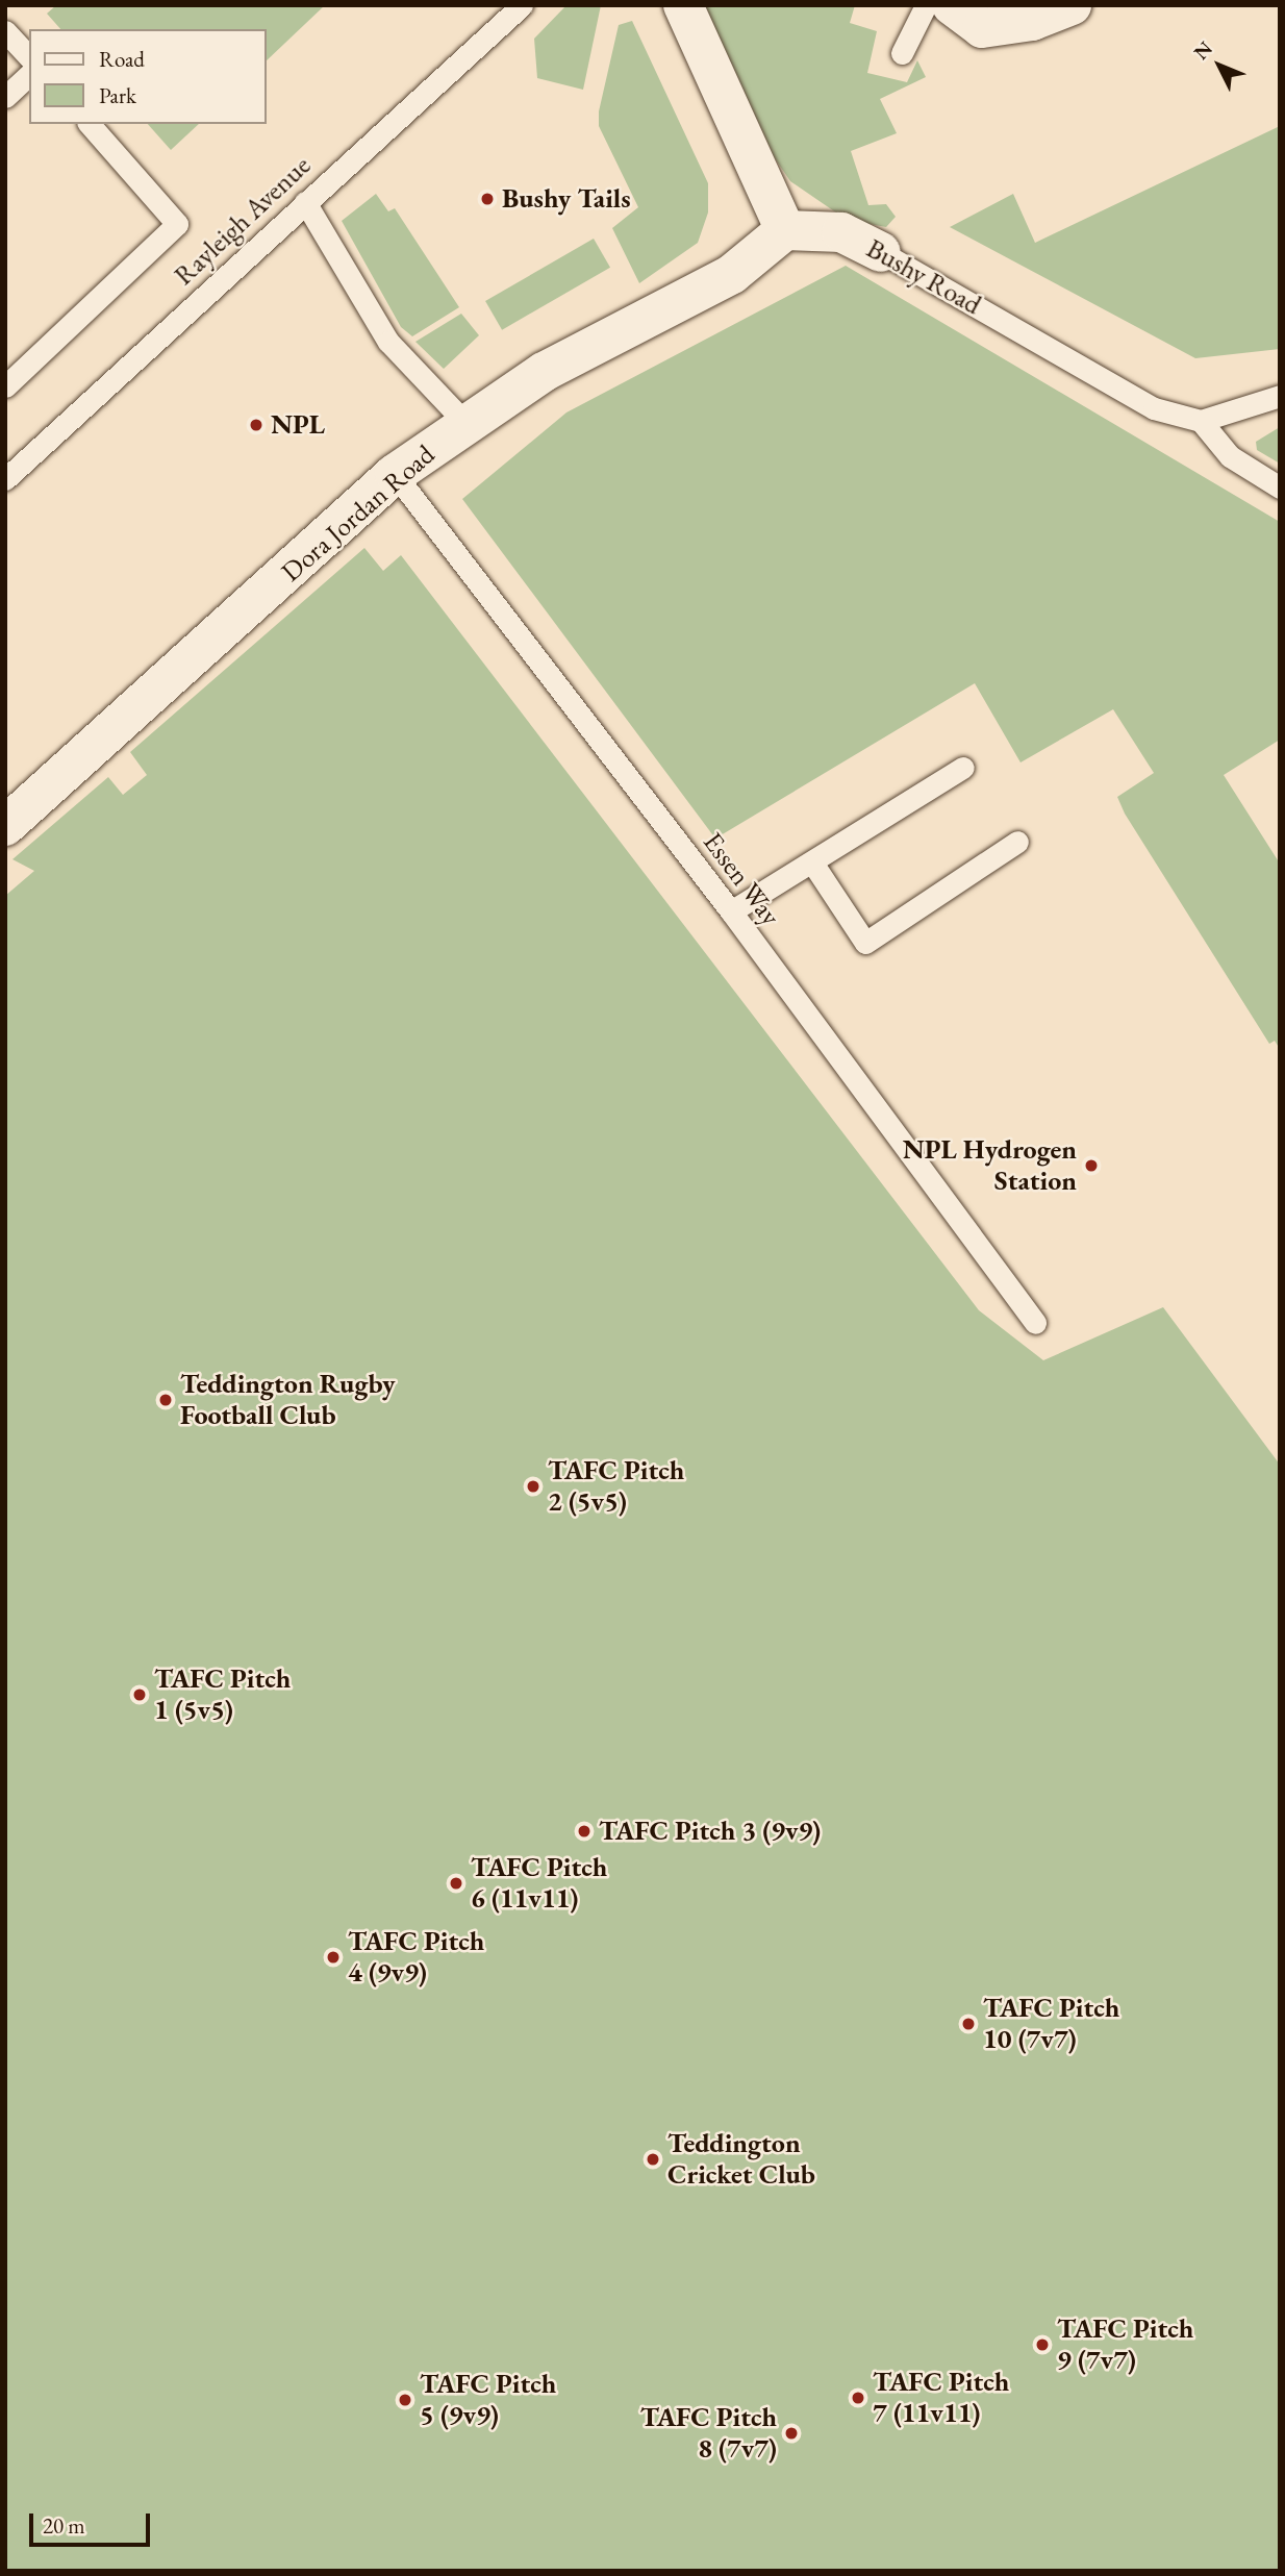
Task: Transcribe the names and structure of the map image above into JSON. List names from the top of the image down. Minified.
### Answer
{"streets":{"street":["Bushy Road","Dora Jordan Road"],"lane":["Rayleigh Avenue","Essen Way"]},"crossings":[["Bushy Road","Dora Jordan Road"],["Dora Jordan Road","Essen Way"]],"places":["Bushy Tails","NPL","NPL Hydrogen Station","Teddington Rugby Football Club","TAFC Pitch 2 (5v5)","TAFC Pitch 1 (5v5)","TAFC Pitch 3 (9v9)","TAFC Pitch 6 (11v11)","TAFC Pitch 4 (9v9)","TAFC Pitch 10 (7v7)","Teddington Cricket Club","TAFC Pitch 9 (7v7)","TAFC Pitch 7 (11v11)","TAFC Pitch 5 (9v9)","TAFC Pitch 8 (7v7)"],"legend":["Road","Park"],"scale_bar":"20 m","north":"top left"}
